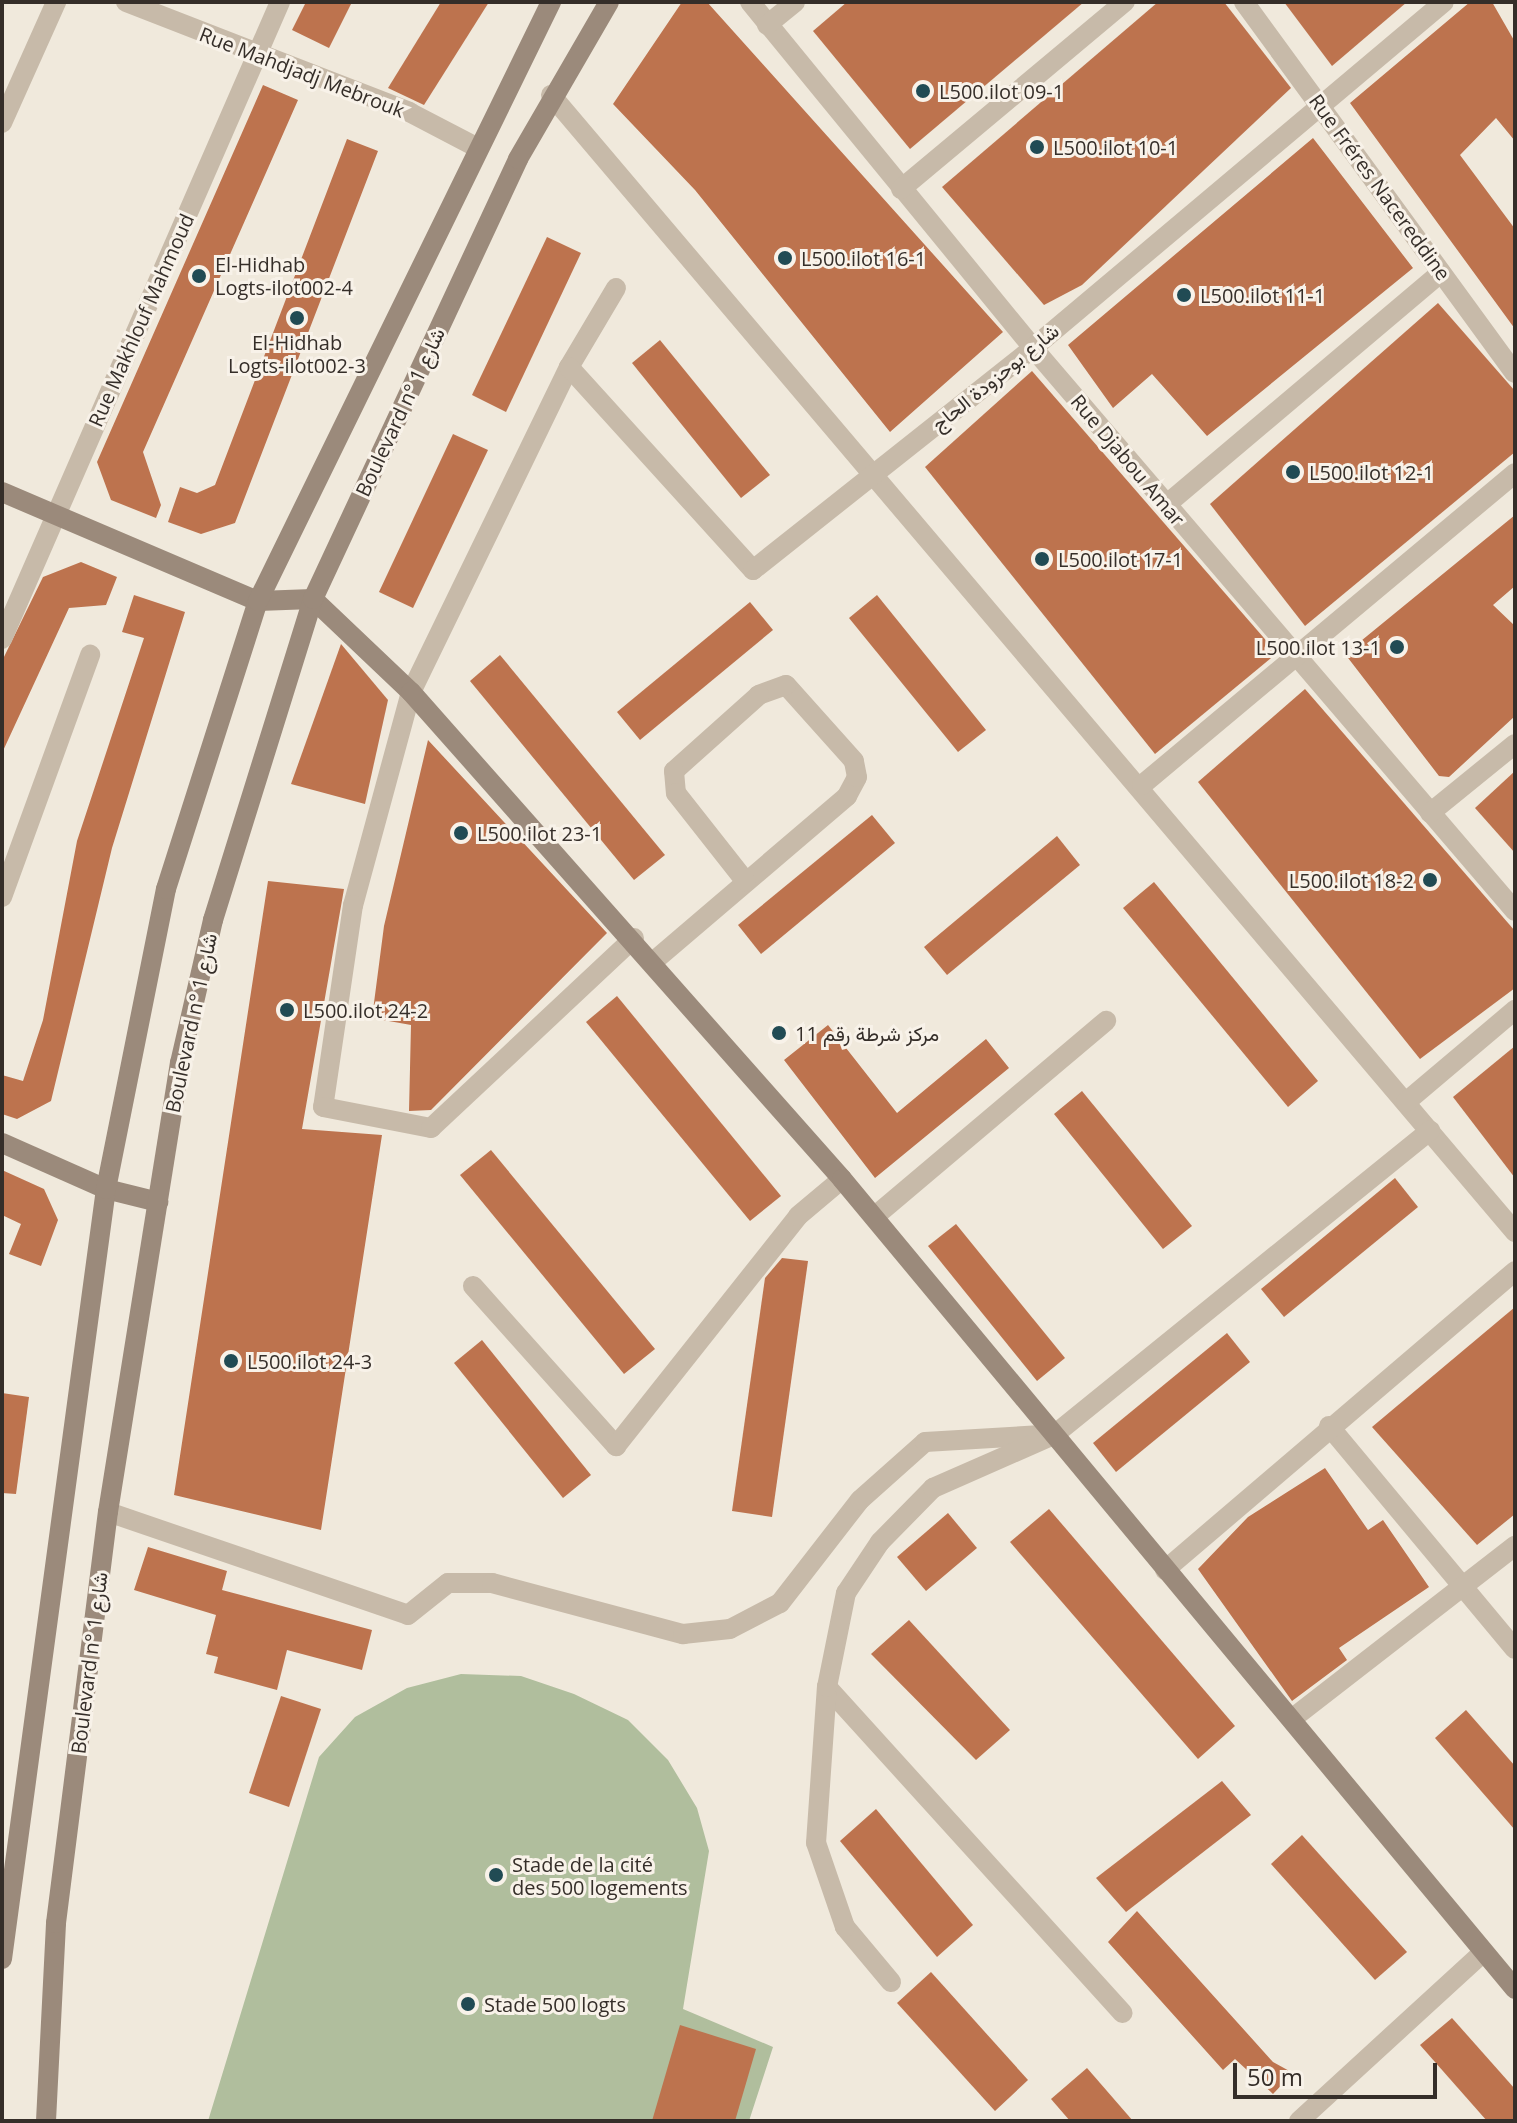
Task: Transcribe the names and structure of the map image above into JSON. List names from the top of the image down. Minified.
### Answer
{"streets":{"main road":["Boulevard n° شارع 1"],"street":["Rue Mahdjadj Mebrouk","Rue Fréres Nacereddine","Rue Makhlouf Mahmoud","شارع بوحزودة الحاج","Rue Djabou Amar"]},"crossings":[["Rue Mahdjadj Mebrouk","Rue Makhlouf Mahmoud"],["Rue Fréres Nacereddine","شارع بوحزودة الحاج"],["شارع بوحزودة الحاج","Rue Djabou Amar"]],"places":["L500.ilot 09-1","L500.ilot 10-1","L500.ilot 16-1","El-Hidhab Logts-ilot002-4","L500.ilot 11-1","El-Hidhab Logts-ilot002-3","L500.ilot 12-1","L500.ilot 17-1","L500.ilot 13-1","L500.ilot 23-1","L500.ilot 18-2","L500.ilot 24-2","مركز شرطة رقم 11","L500.ilot 24-3","Stade de la cité des 500 logements","Stade 500 logts"],"scale_bar":"50 m"}
